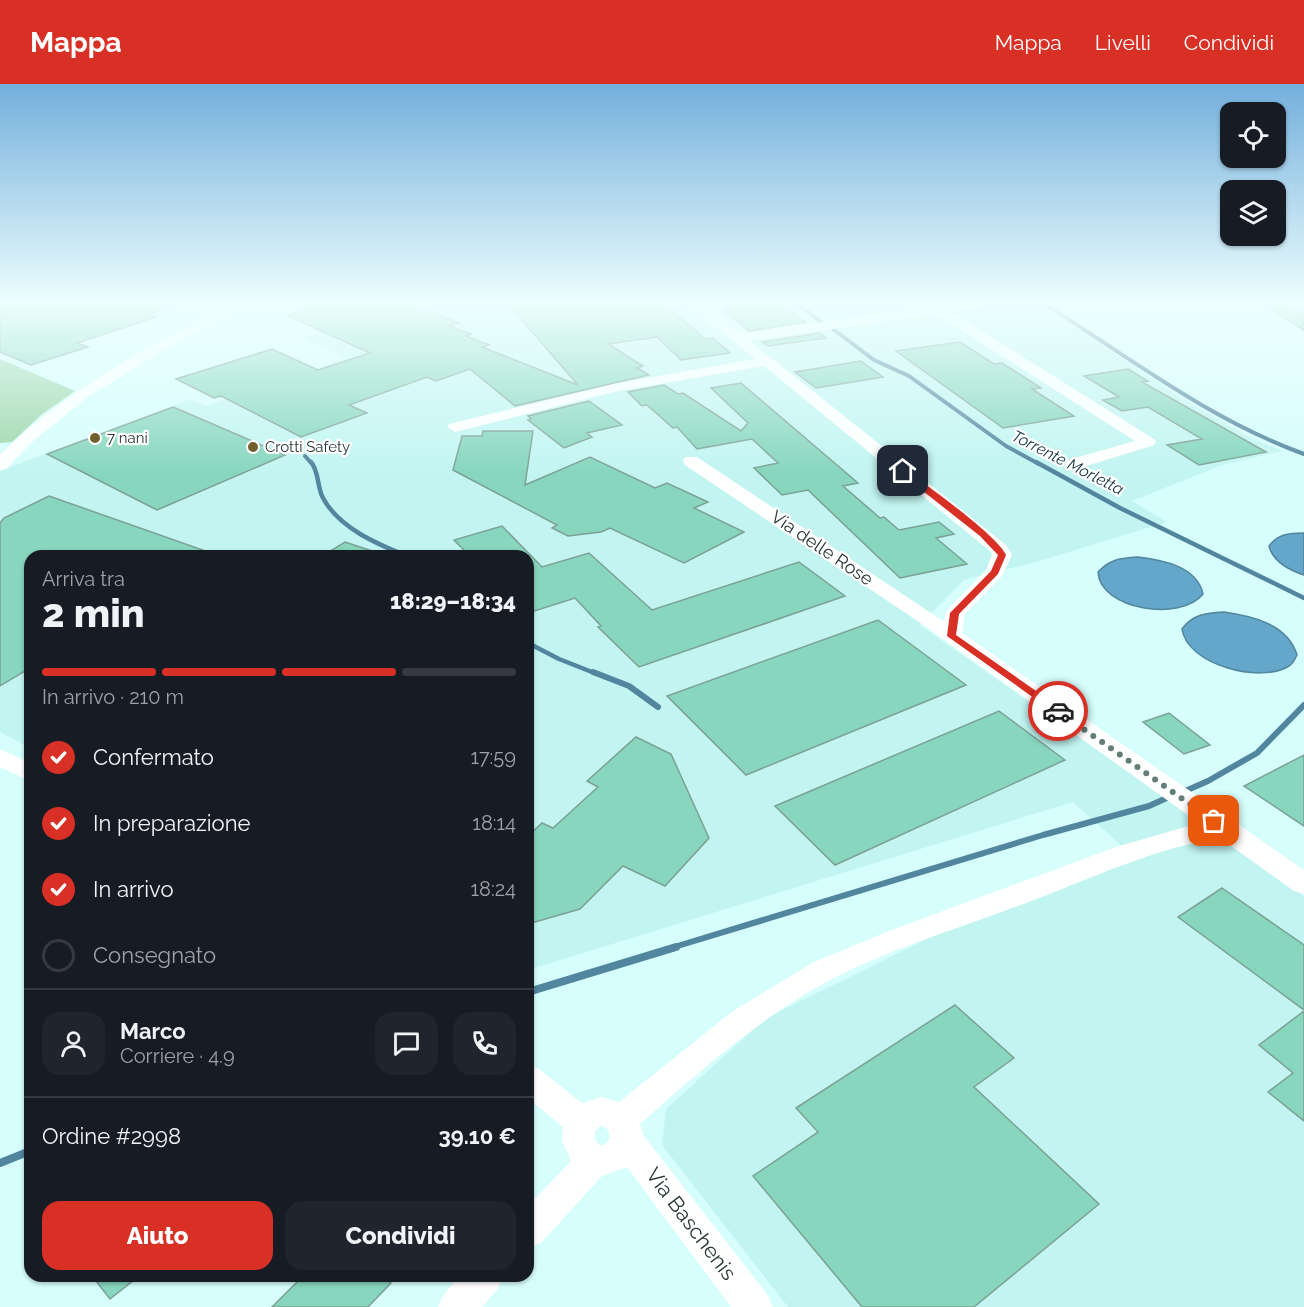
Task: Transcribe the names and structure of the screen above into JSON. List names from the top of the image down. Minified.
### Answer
{"streets":{"street":["Via delle Rose","Via Baschenis"]},"water":["Torrente Morletta"],"places":["7 nani","Crotti Safety"],"page":{"header":"Mappa","nav":["Mappa","Livelli","Condividi"],"heading":["2 min","Arriva tra","18:29–18:34"],"panel":["Marco","Corriere · 4.9","Ordine #2998","39.10 €"],"bar":"In arrivo · 210 m","list":[["Confermato","17:59"],["In preparazione","18:14"],["In arrivo","18:24"],"Consegnato"],"buttons":["Aiuto","Condividi"]}}
